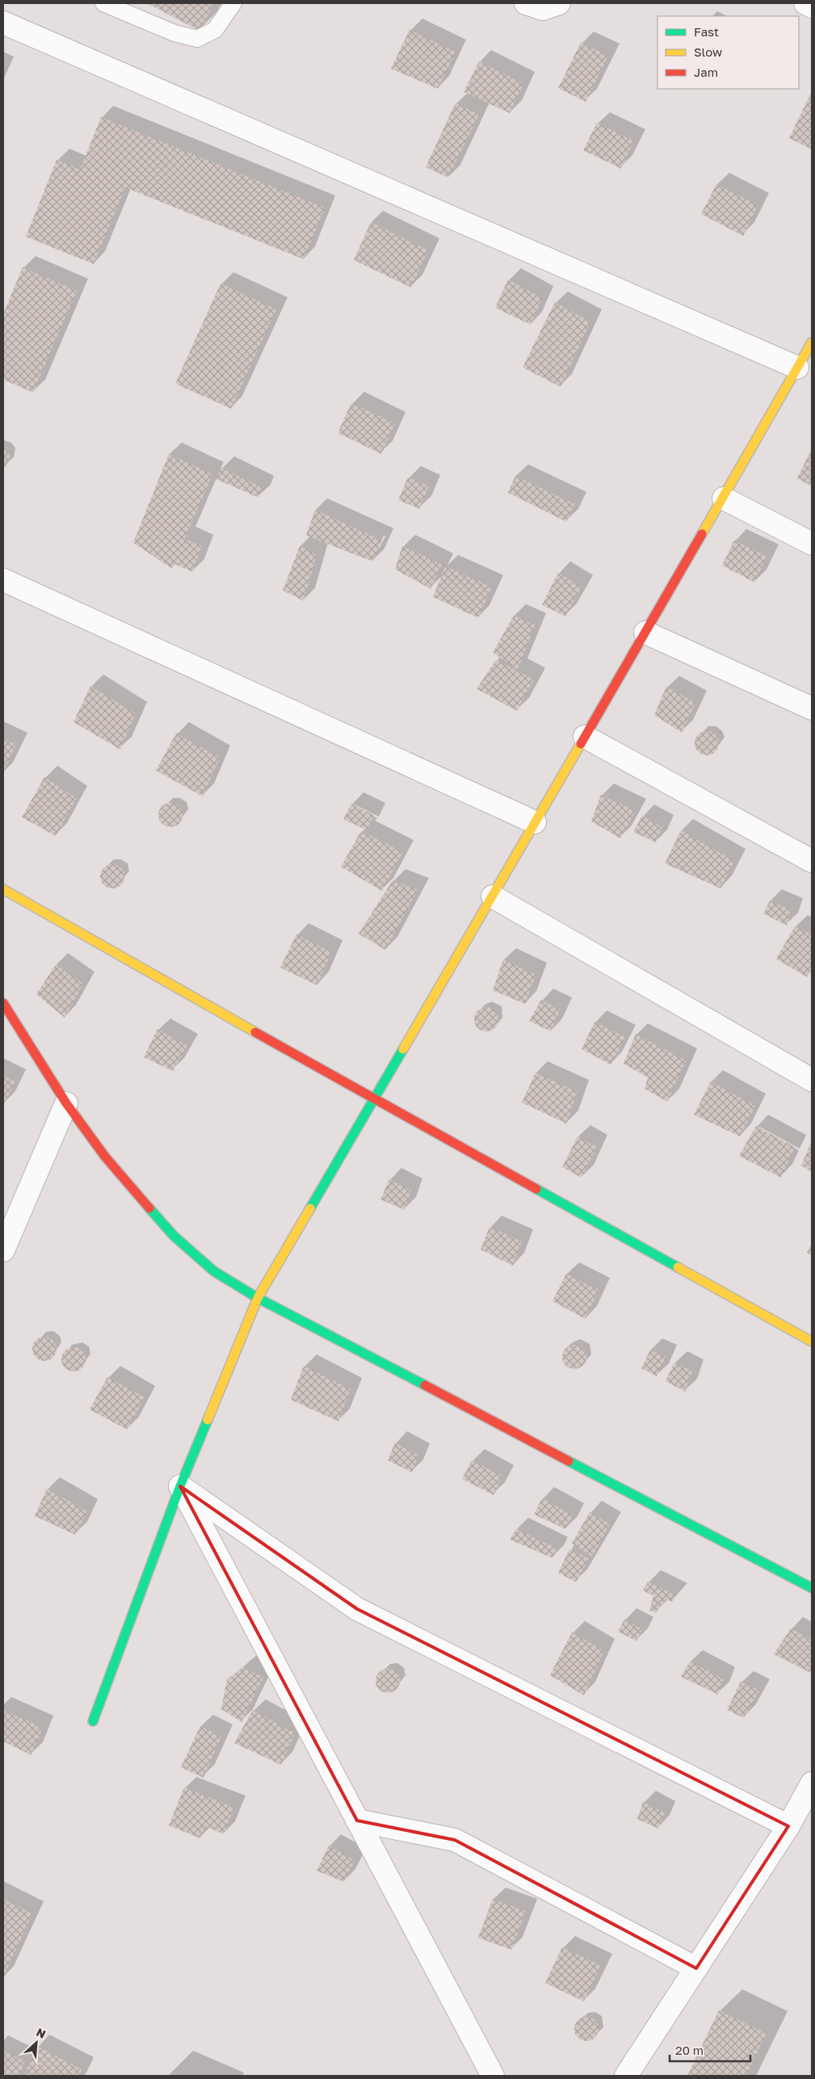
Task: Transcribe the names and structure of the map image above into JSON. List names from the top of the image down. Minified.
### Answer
{"legend":["Fast","Slow","Jam"],"scale_bar":"20 m","north":"top right"}
